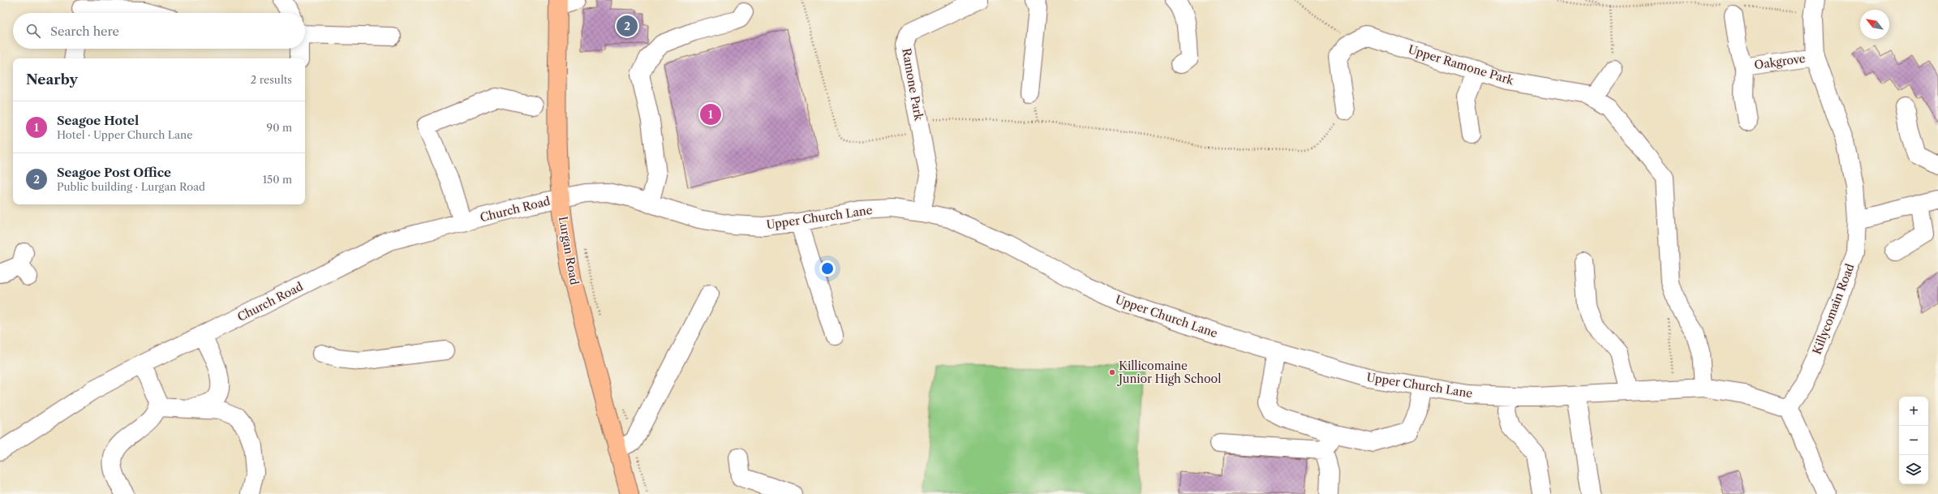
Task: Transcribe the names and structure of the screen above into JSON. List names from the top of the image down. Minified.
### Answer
{"streets":{"main road":["Lurgan Road"],"street":["Oakgrove","Upper Ramone Park","Ramone Park","Church Road","Upper Church Lane","Killycomain Road"]},"crossings":[["Oakgrove","Killycomain Road"],["Upper Ramone Park","Upper Church Lane"],["Ramone Park","Upper Church Lane"],["Church Road","Upper Church Lane"],["Church Road","Lurgan Road"],["Upper Church Lane","Lurgan Road"],["Upper Church Lane","Killycomain Road"]],"places":["Killicomaine Junior High School"],"north":"top left","page":{"search":"Search here","pins":["2","1"],"heading":["Nearby","2 results"],"list":[{"mark":"1","name":"Seagoe Hotel","note":"Hotel · Upper Church Lane","value":"90 m"},{"mark":"2","name":"Seagoe Post Office","note":"Public building · Lurgan Road","value":"150 m"}],"map_buttons":["+","−"]}}
